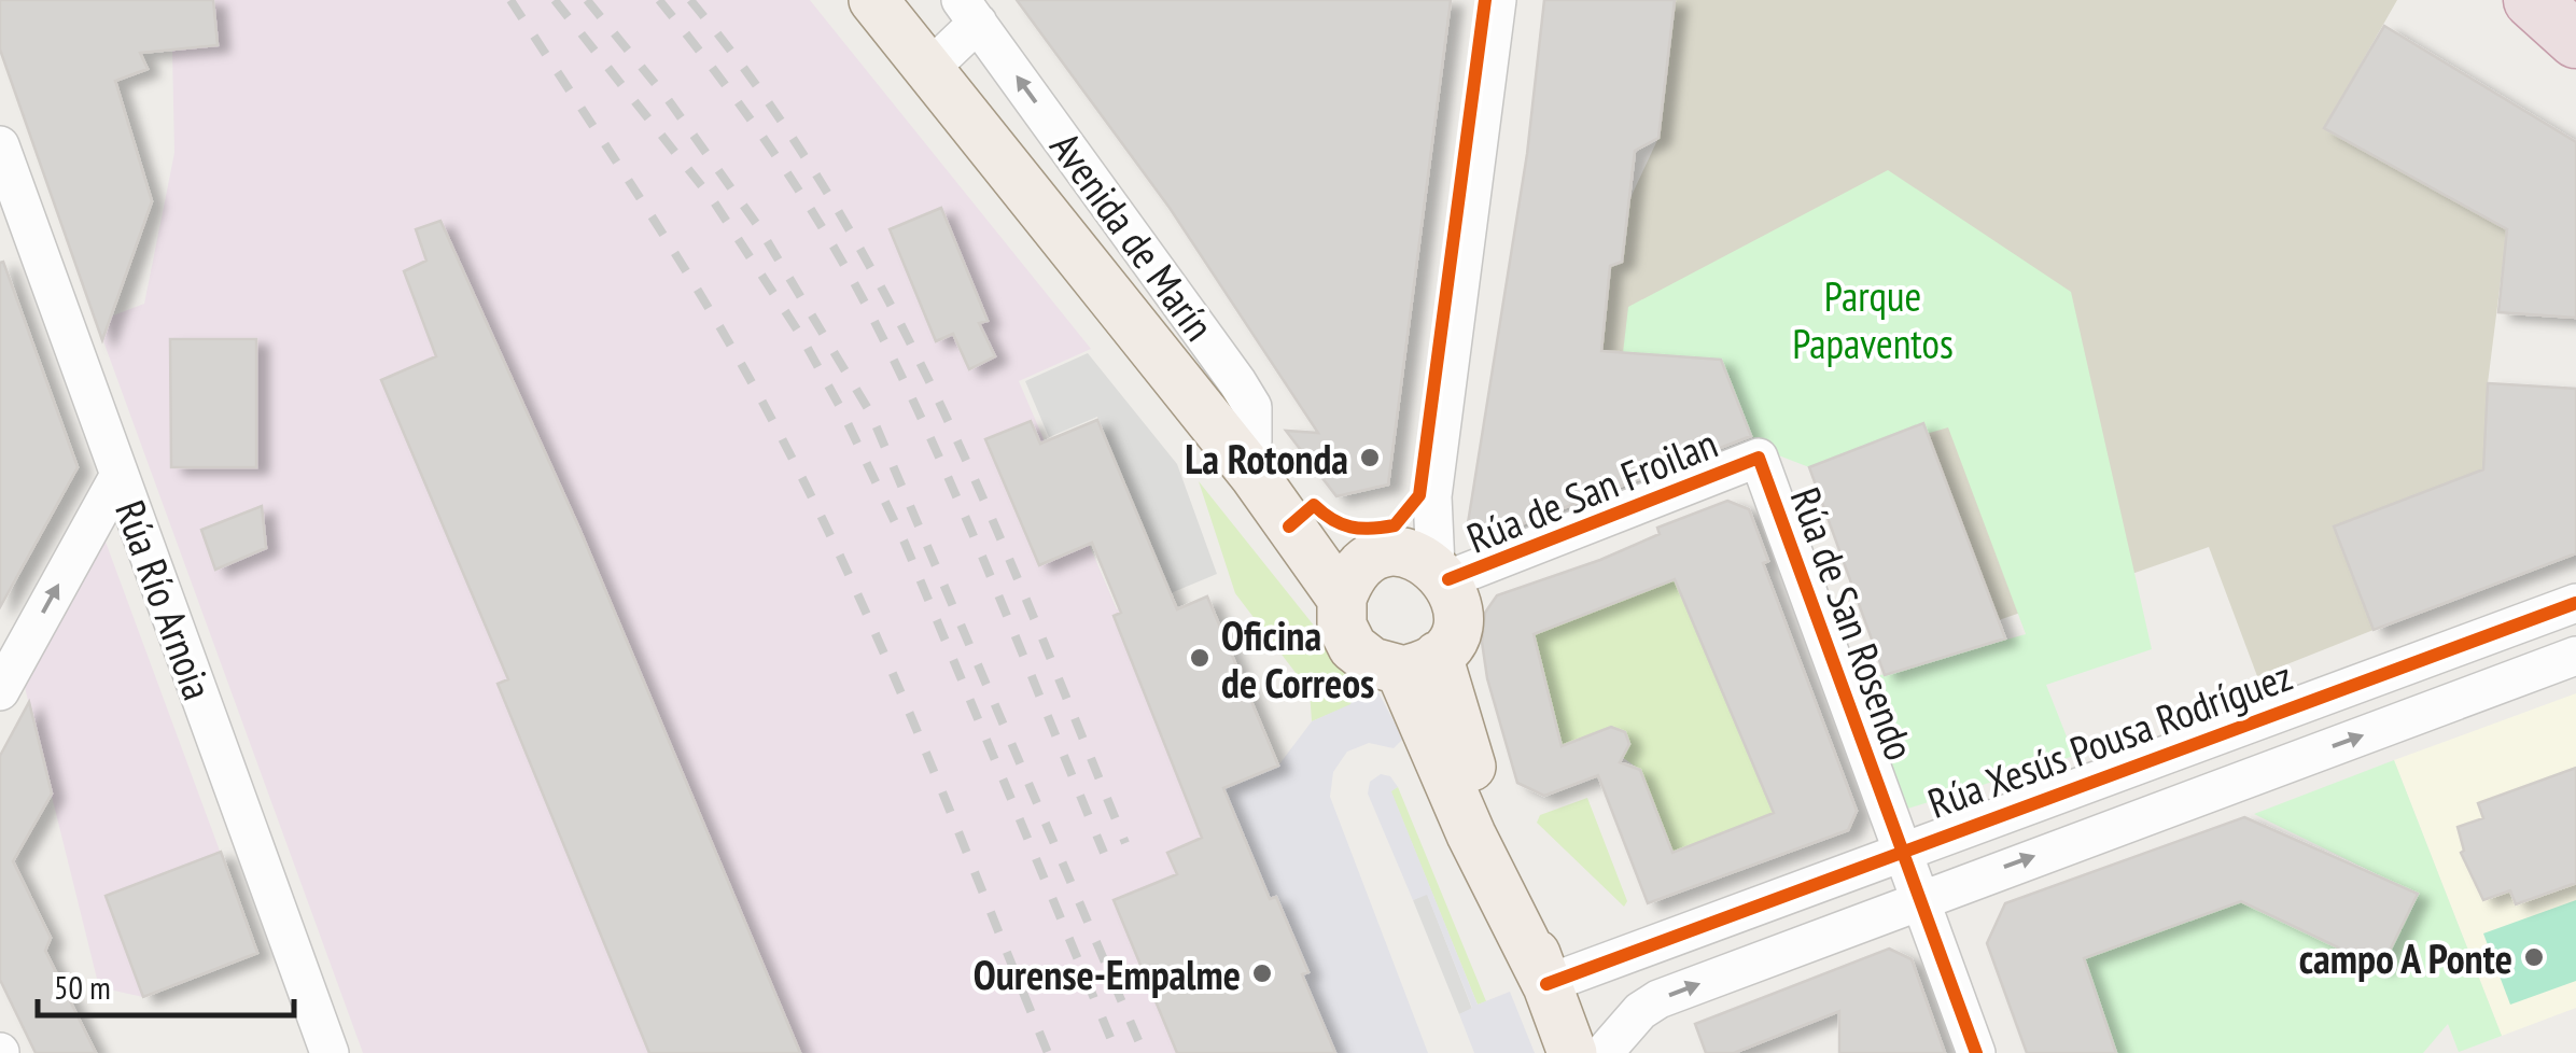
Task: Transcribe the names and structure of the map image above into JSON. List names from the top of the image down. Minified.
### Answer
{"streets":{"main road":["Avenida de Marín"],"street":["Rúa de San Froilan","Rúa Río Arnoia","Rúa de San Rosendo","Rúa Xesús Pousa Rodríguez"]},"crossings":[["Rúa de San Froilan","Rúa de San Rosendo"],["Rúa de San Rosendo","Rúa Xesús Pousa Rodríguez"]],"parks":["Parque Papaventos"],"places":["La Rotonda","Oficina de Correos","campo A Ponte","Ourense-Empalme"],"scale_bar":"50 m"}
